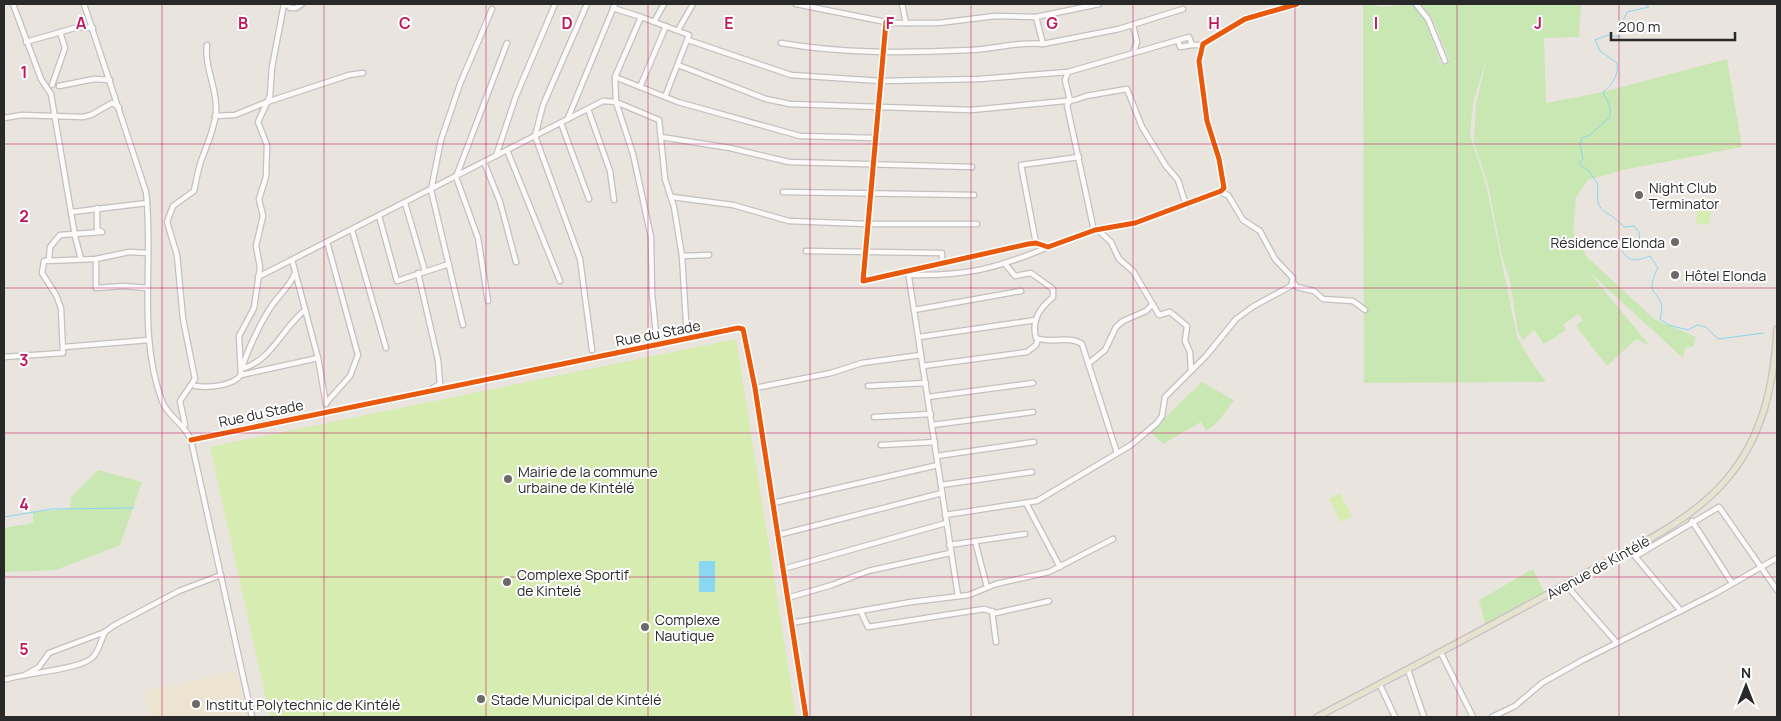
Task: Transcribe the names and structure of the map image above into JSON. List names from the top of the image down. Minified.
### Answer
{"streets":{"main road":["Avenue de Kintélé"],"street":["Rue du Stade"]},"places":["Night Club Terminator","Résidence Elonda","Hôtel Elonda","Mairie de la commune urbaine de Kintélé","Complexe Sportif de Kintelé","Complexe Nautique","Stade Municipal de Kintélé","Institut Polytechnic de Kintélé"],"scale_bar":"200 m","north":"top","grid":{"columns":["A","B","C","D","E","F","G","H","I","J"],"rows":["1","2","3","4","5"]}}
